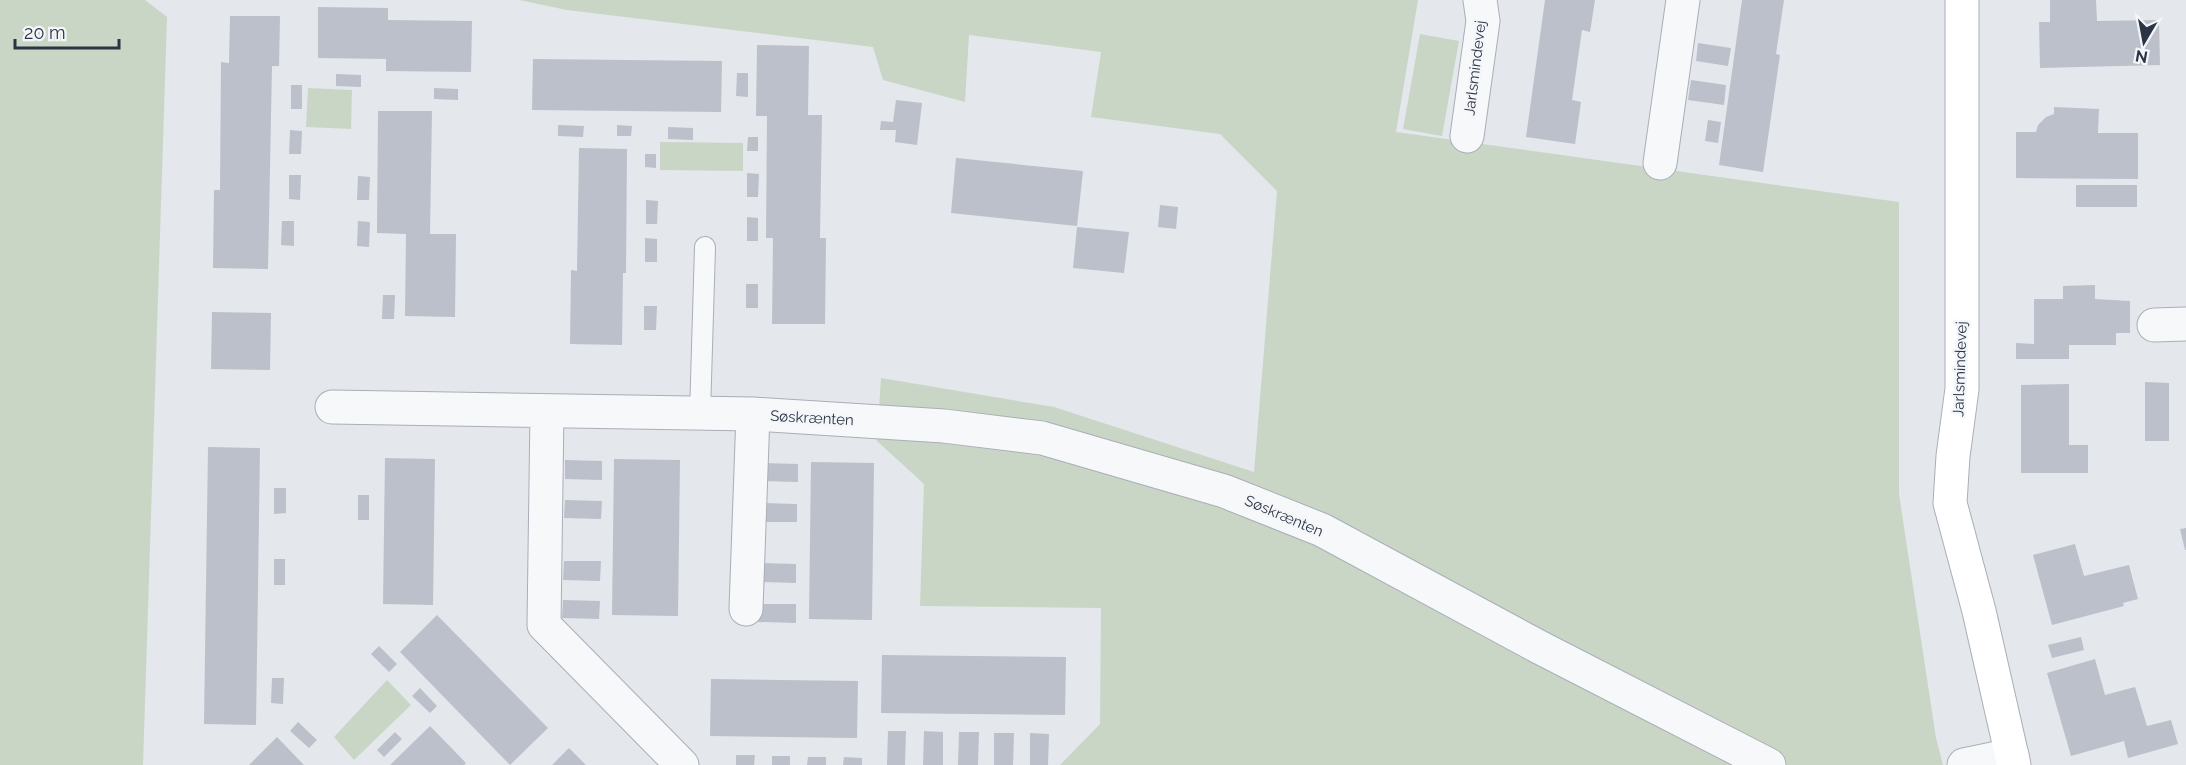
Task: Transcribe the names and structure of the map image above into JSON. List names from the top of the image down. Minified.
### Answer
{"streets":{"street":["Jarlsmindevej","Søskrænten"]},"scale_bar":"20 m","north":"bottom"}
